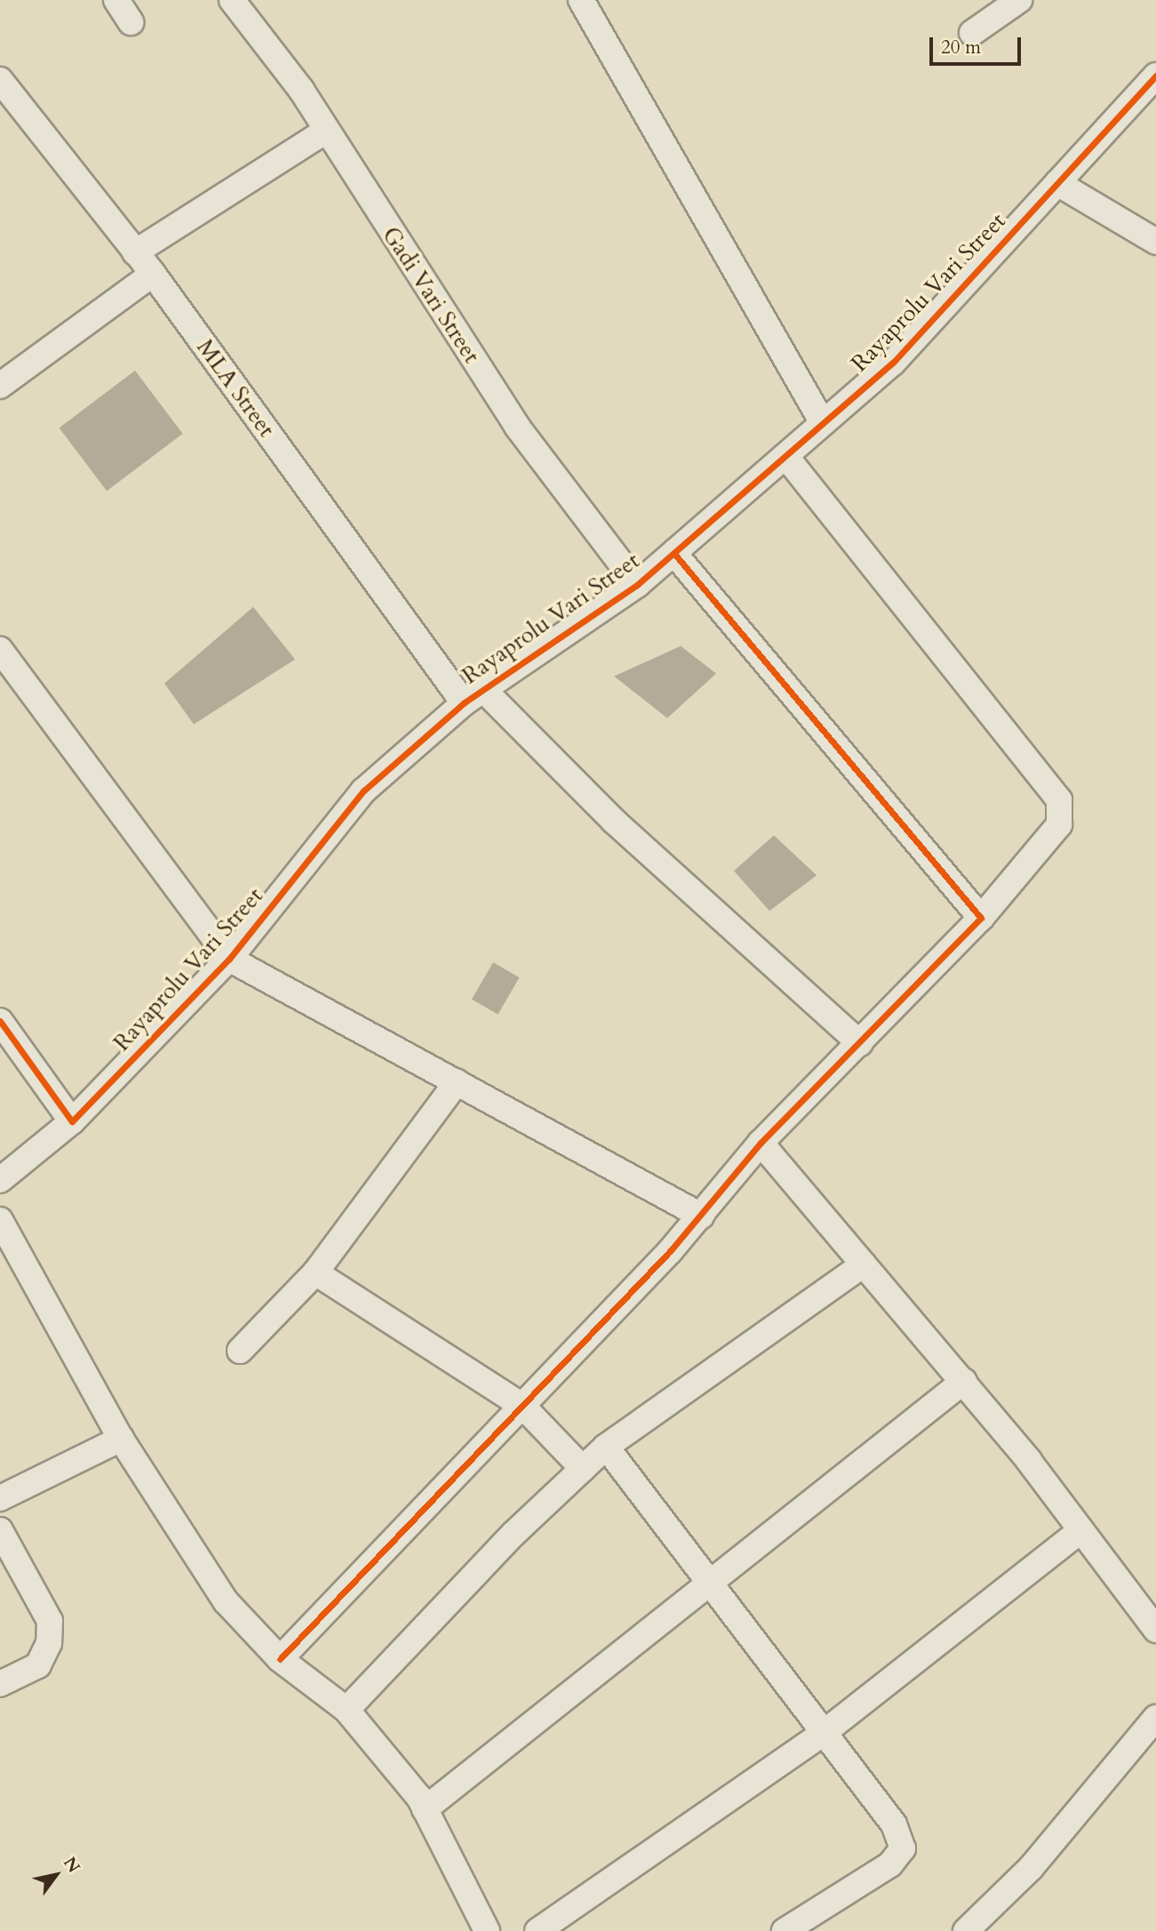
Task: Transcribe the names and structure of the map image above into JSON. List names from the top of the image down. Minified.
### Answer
{"streets":{"street":["Rayaprolu Vari Street","Gadi Vari Street","MLA Street"]},"crossings":[["Rayaprolu Vari Street","Gadi Vari Street"],["Rayaprolu Vari Street","MLA Street"]],"scale_bar":"20 m","north":"top right"}
